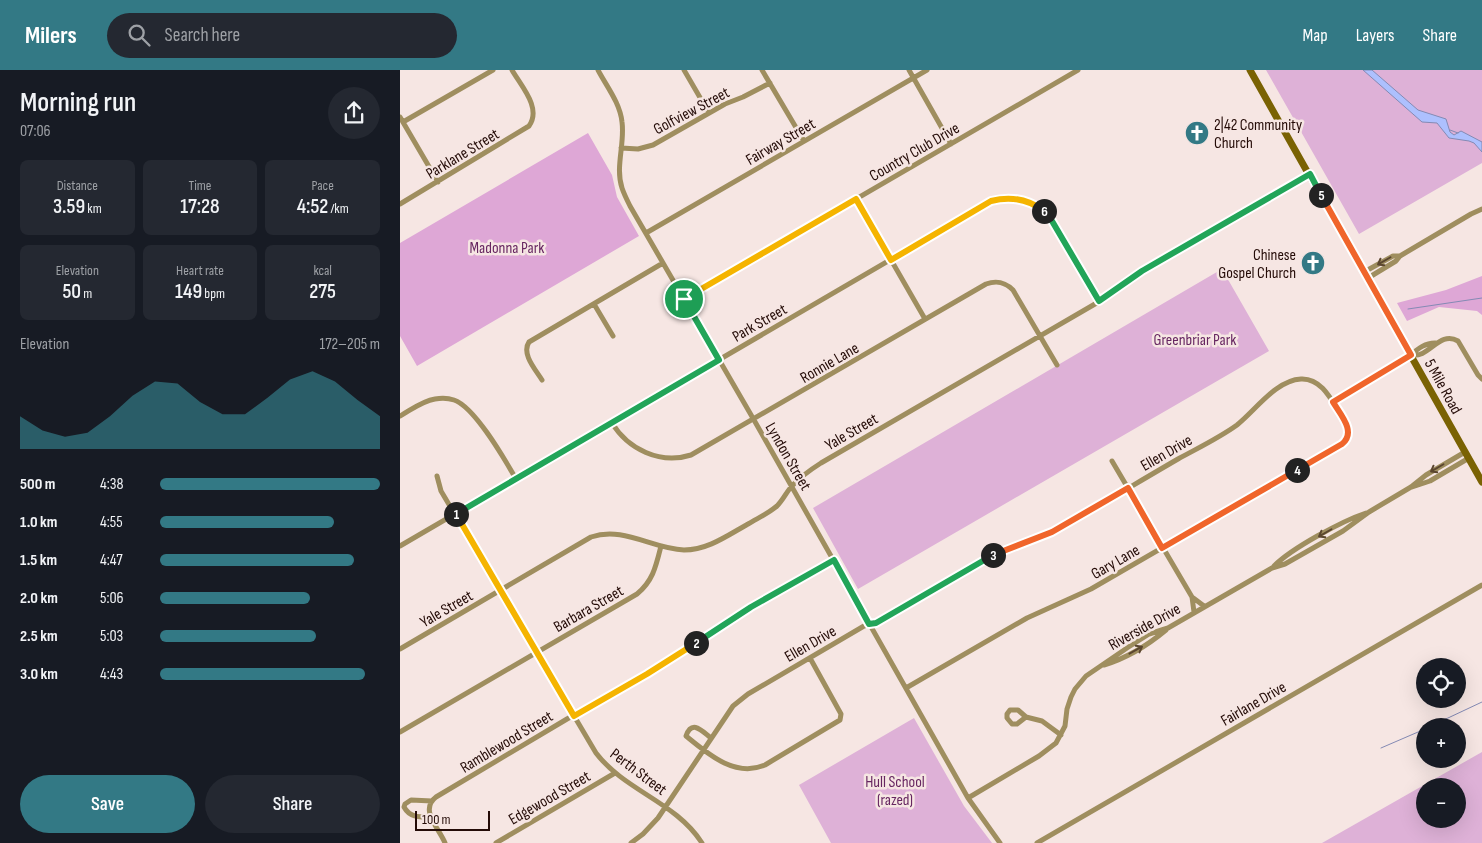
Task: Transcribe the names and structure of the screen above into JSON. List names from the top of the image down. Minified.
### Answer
{"streets":{"main road":["5 Mile Road"],"street":["Golfview Street","Fairway Street","Country Club Drive","Parklane Street","Park Street","Ronnie Lane","Yale Street","Ellen Drive","Lyndon Street","Gary Lane","Barbara Street","Riverside Drive","Fairlane Drive","Ramblewood Street","Perth Street","Edgewood Street"]},"crossings":[["Golfview Street","Lyndon Street"],["Fairway Street","Lyndon Street"],["Country Club Drive","Lyndon Street"],["Park Street","Ronnie Lane"],["Park Street","Yale Street"],["Park Street","Lyndon Street"],["Park Street","Perth Street"],["Ronnie Lane","Yale Street"],["Ronnie Lane","Lyndon Street"],["5 Mile Road","Yale Street"],["5 Mile Road","Riverside Drive"],["Yale Street","Lyndon Street"],["Yale Street","Barbara Street"],["Yale Street","Perth Street"],["Ellen Drive","Lyndon Street"],["Ellen Drive","Gary Lane"],["Ellen Drive","Perth Street"],["Lyndon Street","Gary Lane"],["Lyndon Street","Riverside Drive"],["Lyndon Street","Ramblewood Street"],["Barbara Street","Perth Street"],["Ramblewood Street","Perth Street"],["Perth Street","Edgewood Street"]],"parks":["Madonna Park","Greenbriar Park","Hull School (razed)"],"places":{"church":["2|42 Community Church","Chinese Gospel Church"]},"scale_bar":"100 m","page":{"header":"Milers","search":"Search here","nav":["Map","Layers","Share"],"heading":["Morning run","07:06"],"stats":[["Distance","3.59 km"],["Time","17:28"],["Pace","4:52 /km"],["Elevation","50 m"],["Heart rate","149 bpm"],["kcal","275"]],"pins":["5","6","4","1","3","2"],"chart":["Elevation","172–205 m"],"list":[{"name":"500 m","note":"4:38"},{"name":"1.0 km","note":"4:55"},{"name":"1.5 km","note":"4:47"},{"name":"2.0 km","note":"5:06"},{"name":"2.5 km","note":"5:03"},{"name":"3.0 km","note":"4:43"}],"map_buttons":["+","−"],"buttons":["Save","Share"],"scale":"100 m"}}
